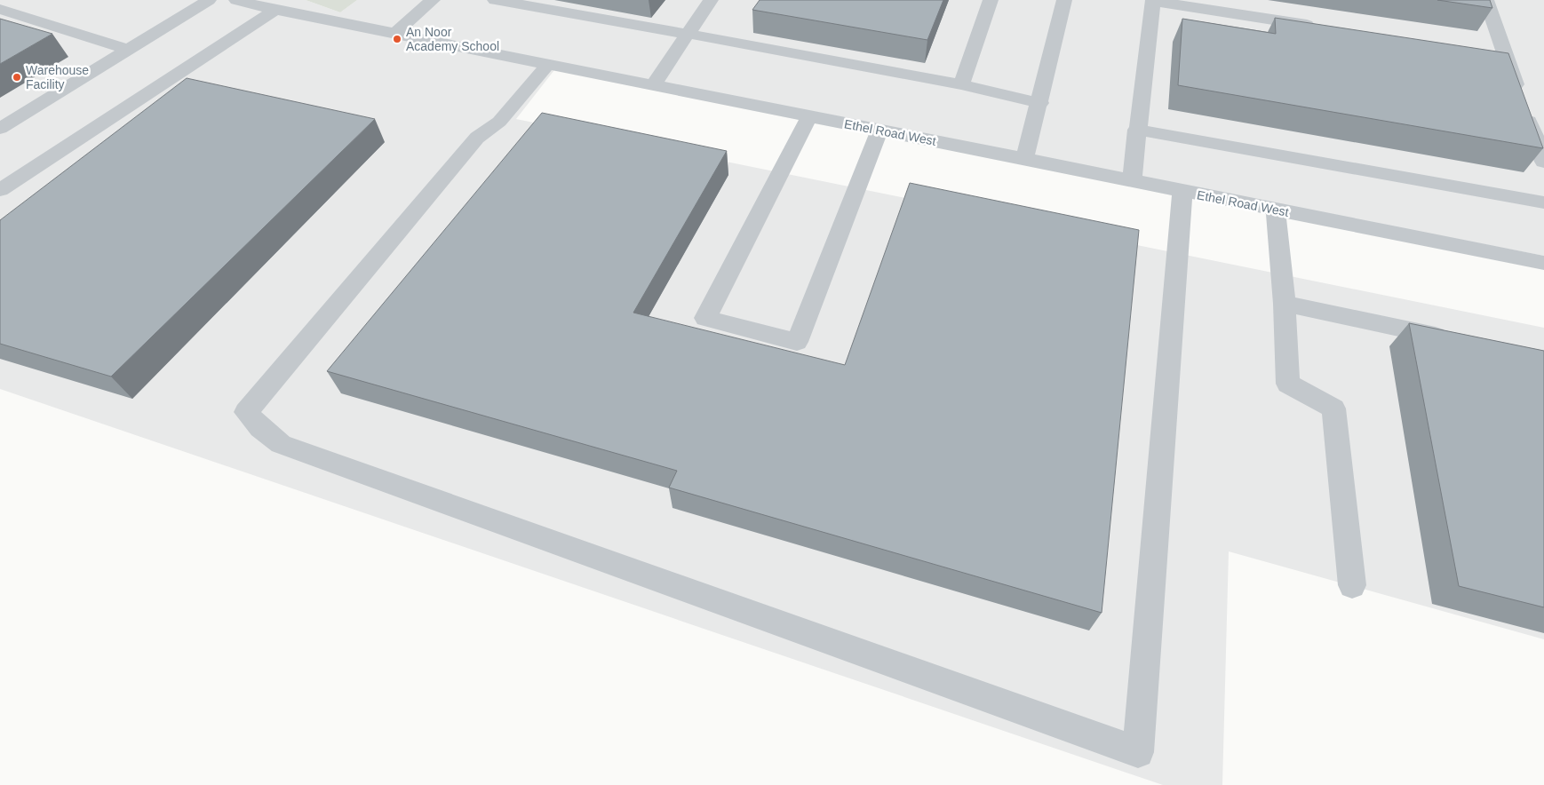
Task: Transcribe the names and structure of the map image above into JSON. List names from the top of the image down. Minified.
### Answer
{"streets":{"street":["Ethel Road West"]},"places":["An Noor Academy School","Warehouse Facility"]}
